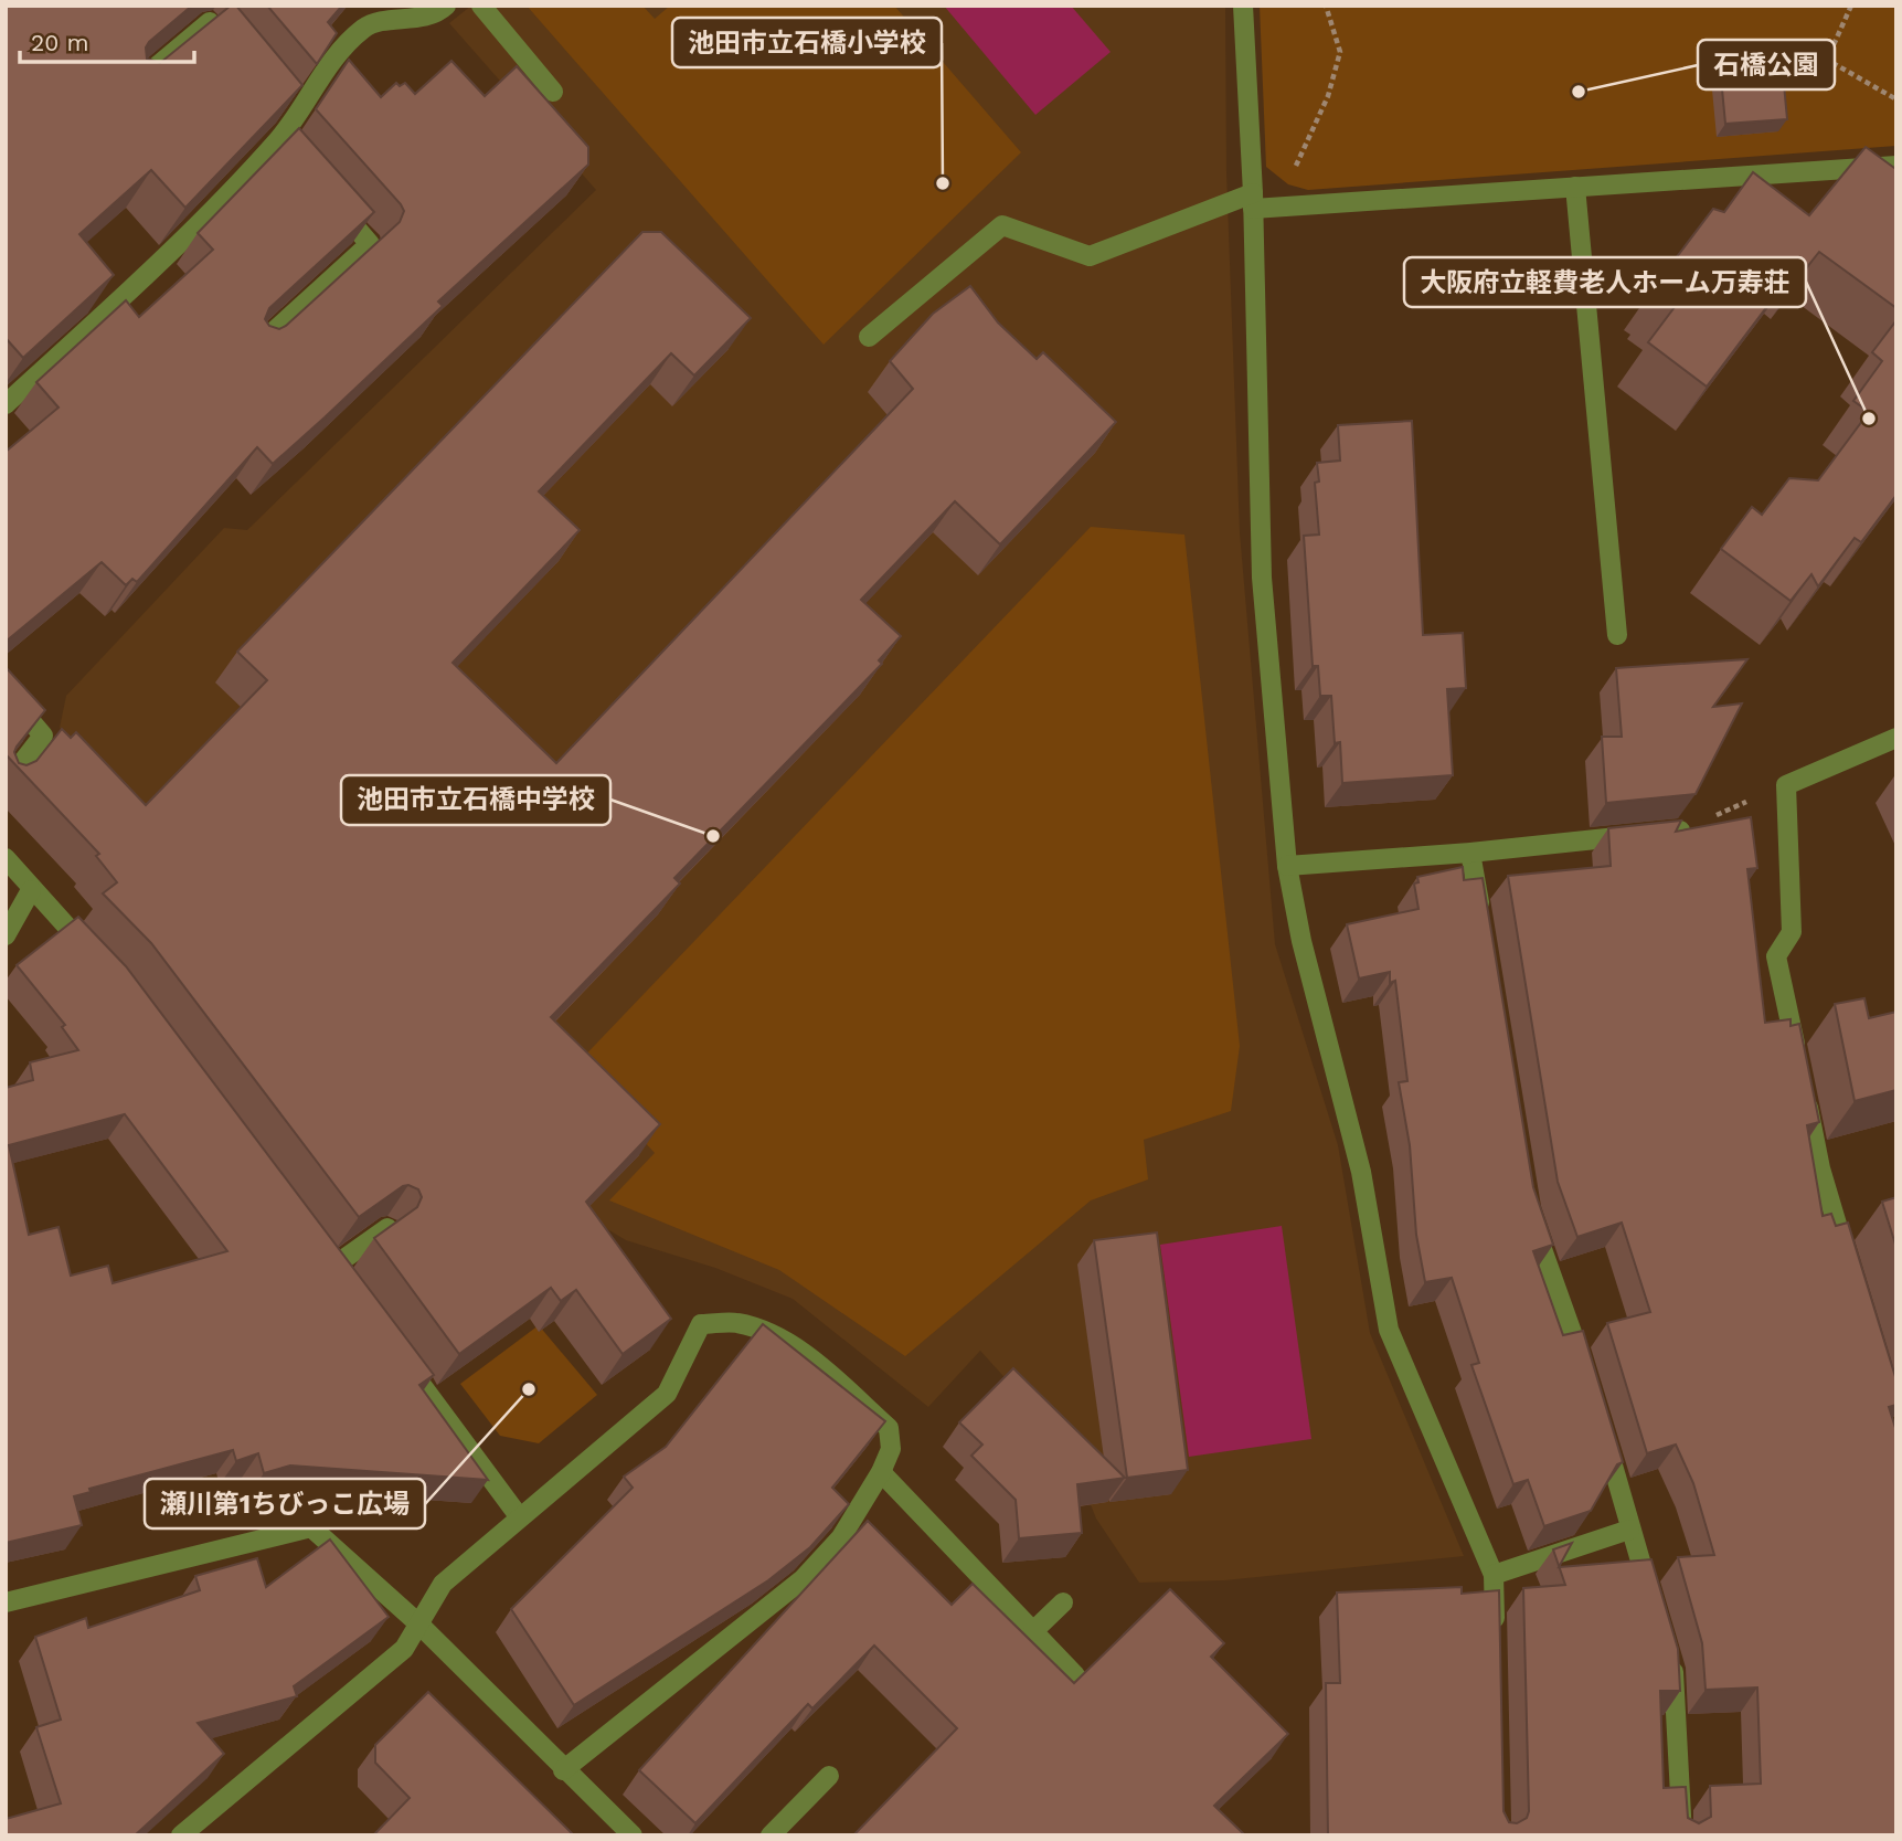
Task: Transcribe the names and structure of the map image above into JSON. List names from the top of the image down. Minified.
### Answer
{"places":["石橋公園","池田市立石橋小学校","大阪府立軽費老人ホーム万寿荘","池田市立石橋中学校","瀬川第1ちびっこ広場"],"scale_bar":"20 m"}
